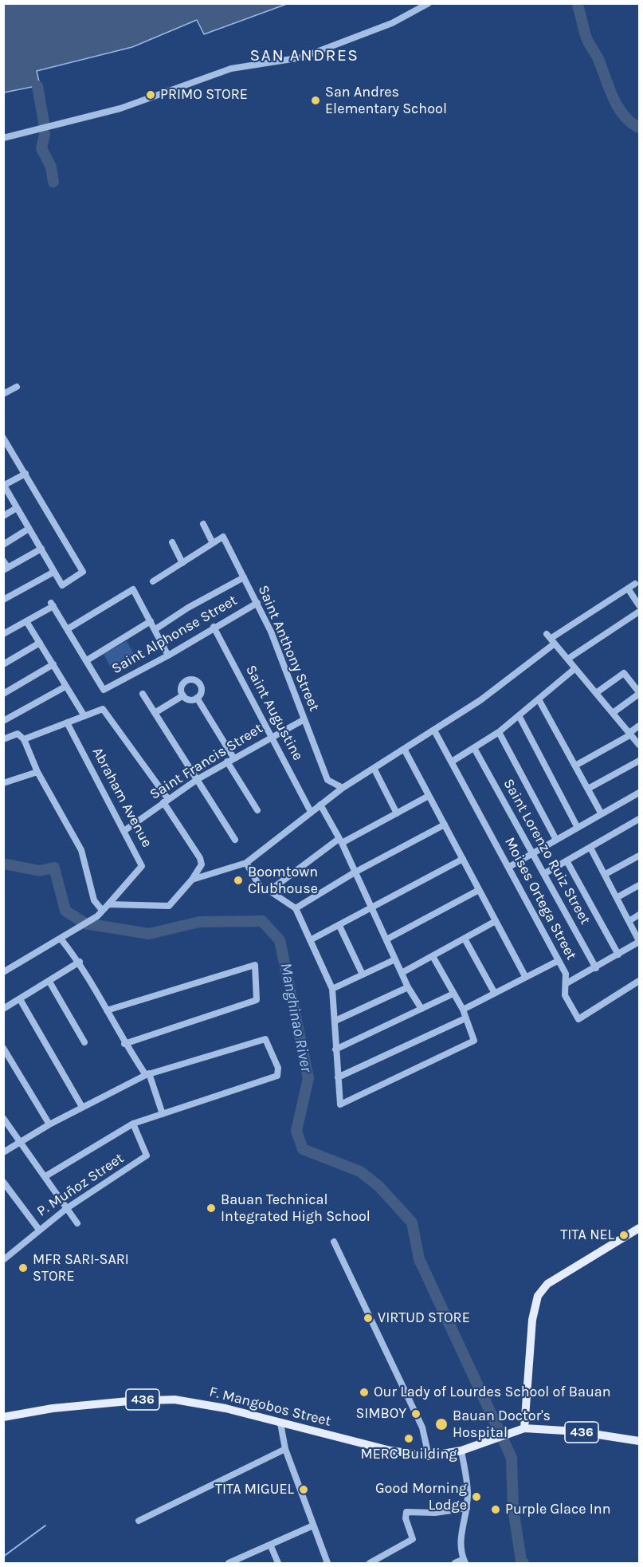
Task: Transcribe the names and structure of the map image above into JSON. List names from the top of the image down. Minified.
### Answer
{"streets":{"main road":["436","F. Mangobos Street"],"street":["Saint Alphonse Street","Saint Anthony Street","Saint Augustine","Saint Francis Street","Abraham Avenue","Saint Lorenzo Ruiz Street","Moises Ortega Street","P. Muñoz Street"]},"crossings":[["Saint Alphonse Street","Saint Anthony Street"],["Saint Alphonse Street","Saint Augustine"],["Saint Anthony Street","Saint Francis Street"],["Saint Augustine","Saint Francis Street"],["Saint Francis Street","Abraham Avenue"],["436","F. Mangobos Street"]],"districts":["SAN ANDRES"],"water":["Manghinao River"],"places":["PRIMO STORE","San Andres Elementary School","Boomtown Clubhouse","Bauan Technical Integrated High School","TITA NEL","MFR SARI-SARI STORE","VIRTUD STORE","Our Lady of Lourdes School of Bauan","SIMBOY","Bauan Doctor's Hospital","MERC Building","TITA MIGUEL","Good Morning Lodge","Purple Glace Inn"]}
